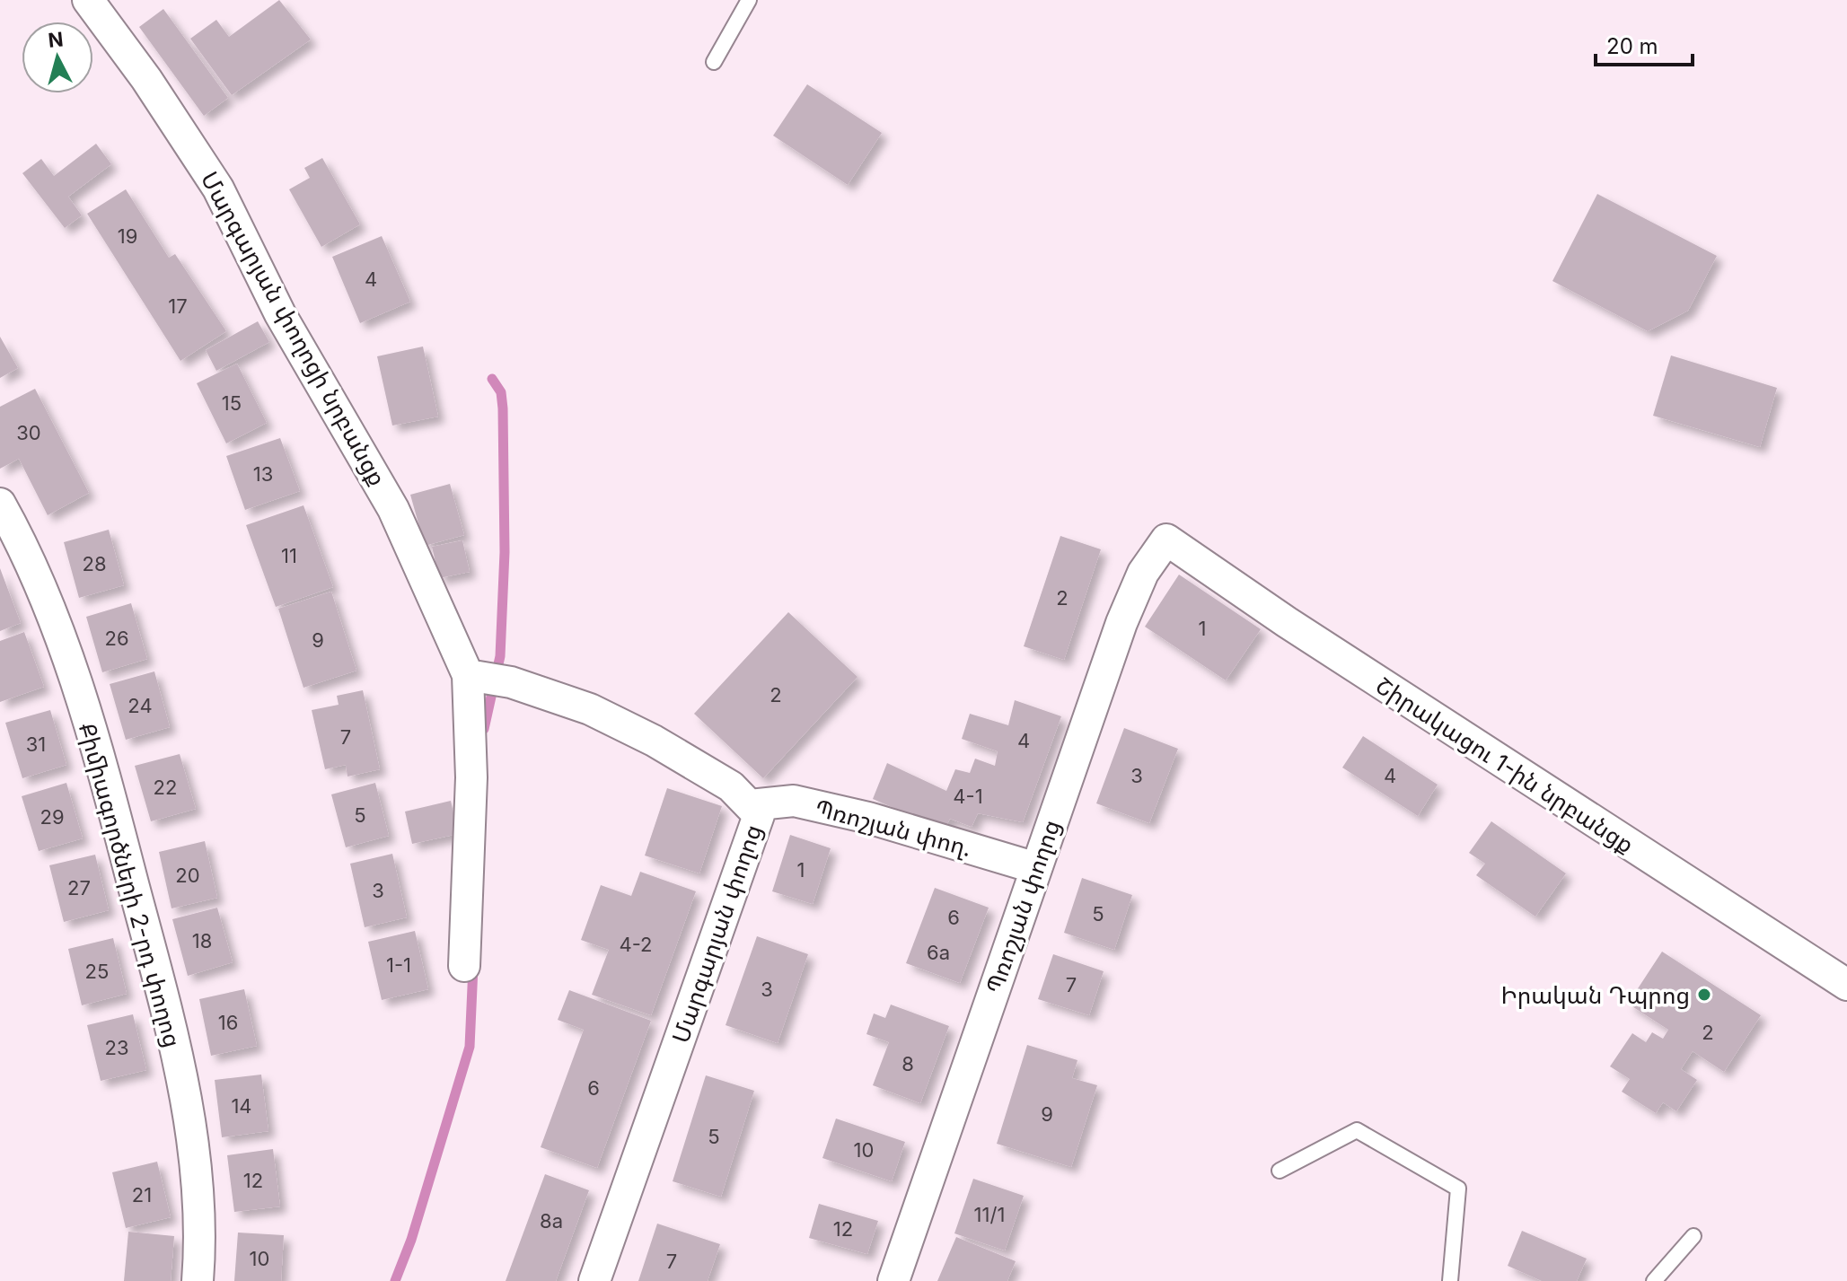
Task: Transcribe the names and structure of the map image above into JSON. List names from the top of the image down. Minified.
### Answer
{"streets":{"street":["Մարգարյան փողոցի նրբանցք","Շիրակացու 1-ին նրբանցք","Պռոշյան փող.","Քիմիագործների 2-րդ փողոց","Պռոշյան փողոց","Մարգարյան փողոց"]},"crossings":[["Մարգարյան փողոցի նրբանցք","Մարգարյան փողոց"],["Շիրակացու 1-ին նրբանցք","Պռոշյան փողոց"],["Պռոշյան փող.","Պռոշյան փողոց"],["Պռոշյան փող.","Մարգարյան փողոց"]],"places":["Իրական Դպրոց"],"house_numbers":["19","4","17","15","30","13","11","28","2","1","26","9","2","24","7","4","31","3","4","22","4-1","5","29","1","20","27","3","5","6","18","4-2","6a","1-1","25","7","3","16","2","23","8","6","14","9","5","10","12","21","11/1","8a","12","10","7"],"scale_bar":"20 m","north":"top"}
